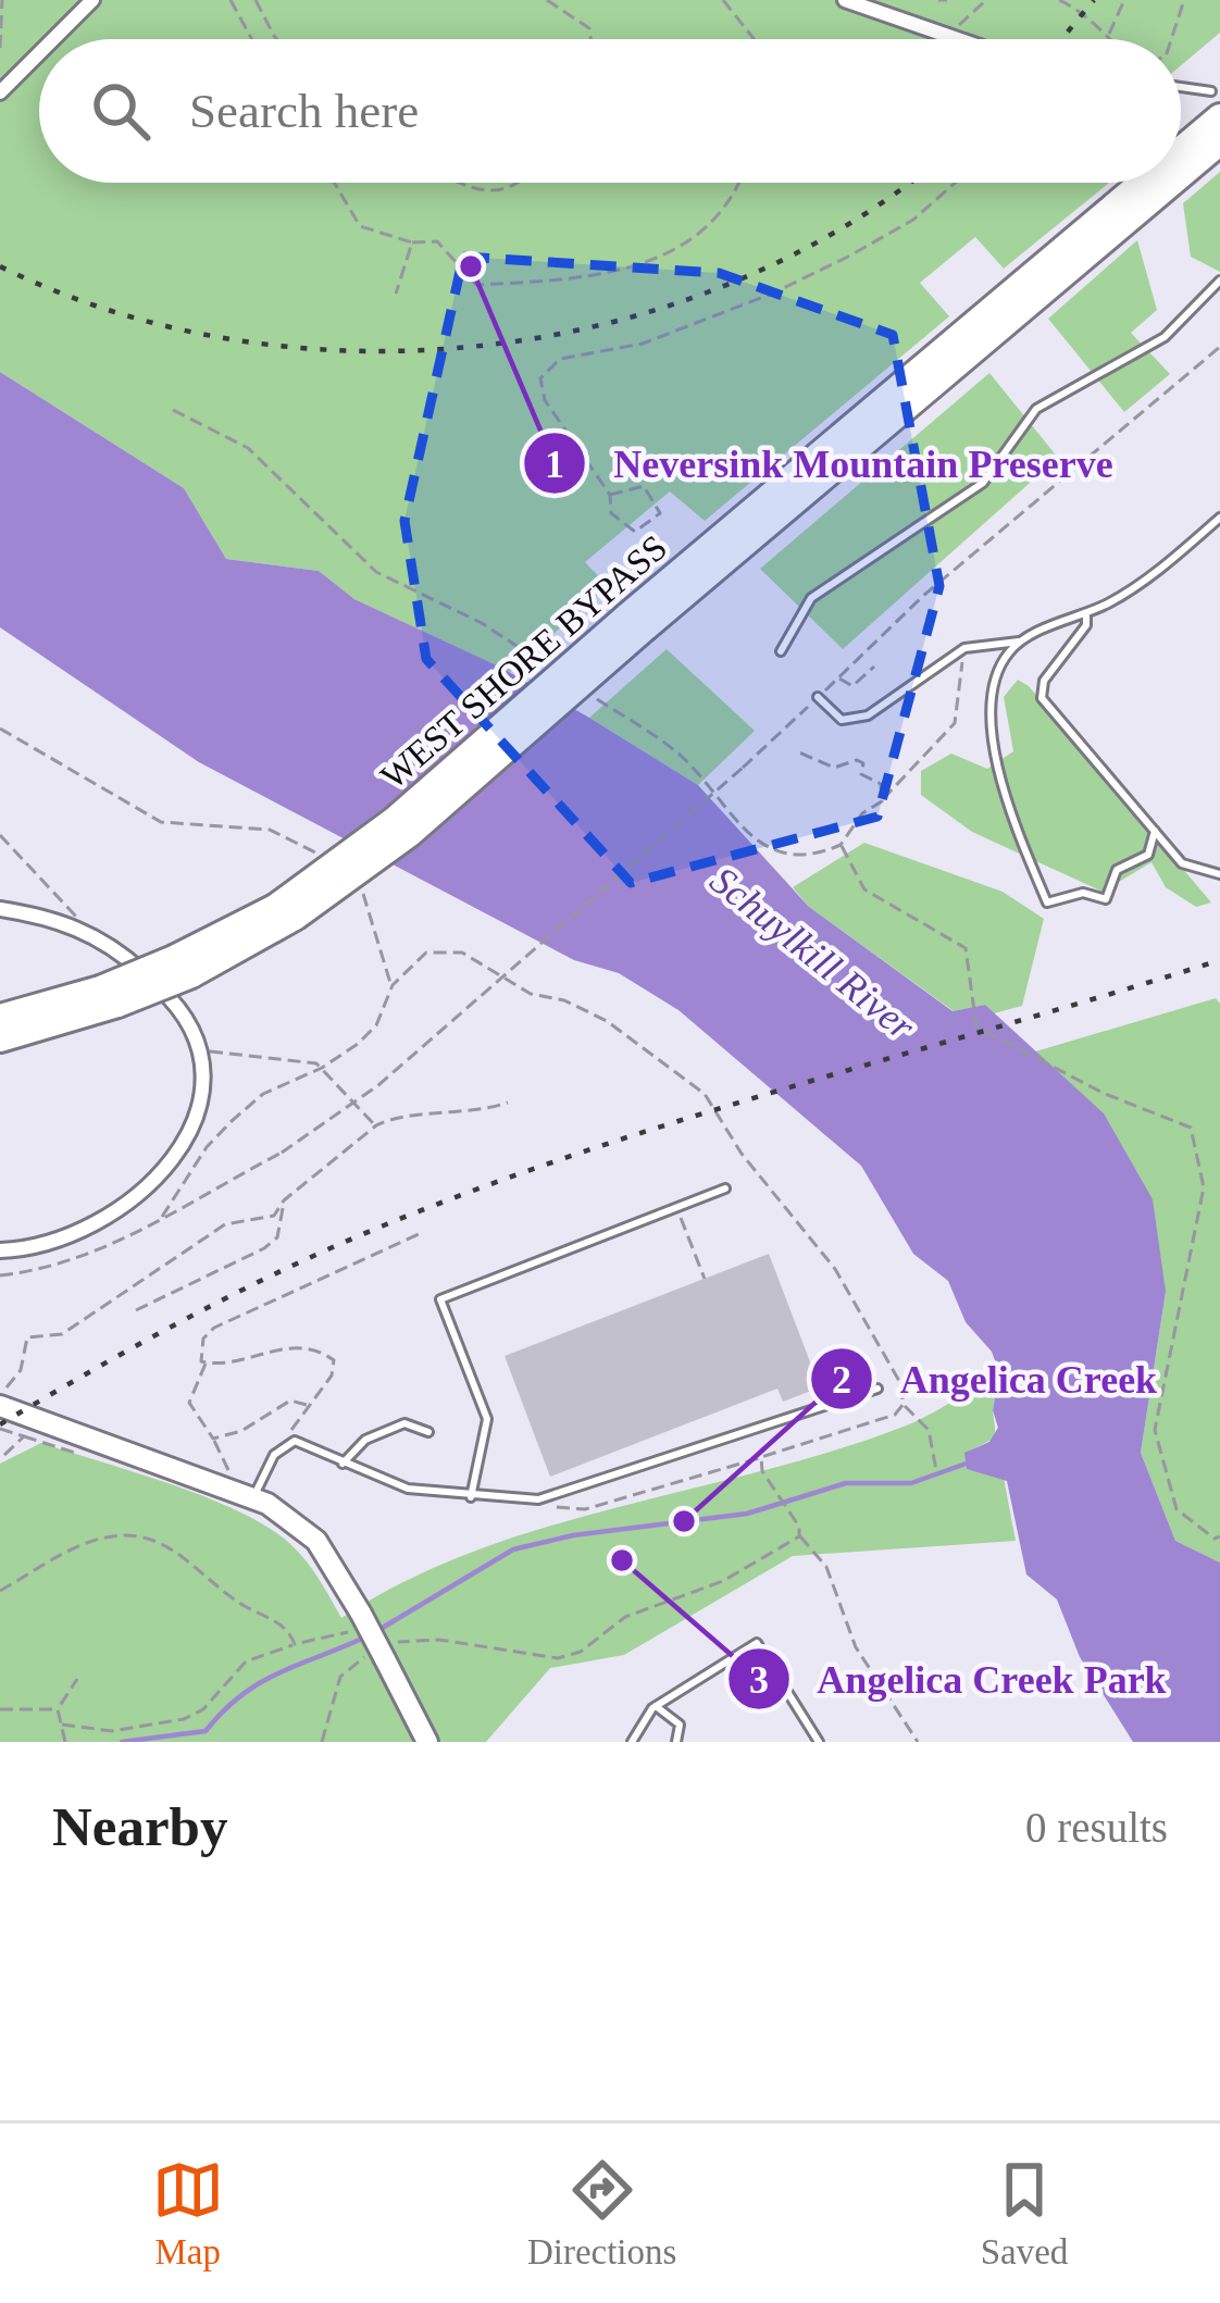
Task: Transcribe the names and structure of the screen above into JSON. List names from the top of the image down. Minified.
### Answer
{"streets":{"highway":["WEST SHORE BYPASS"]},"water":["Schuylkill River"],"places":["Neversink Mountain Preserve","Angelica Creek","Angelica Creek Park"],"page":{"search":"Search here","heading":["Nearby","0 results"],"nav":["Map","Directions","Saved"]}}
